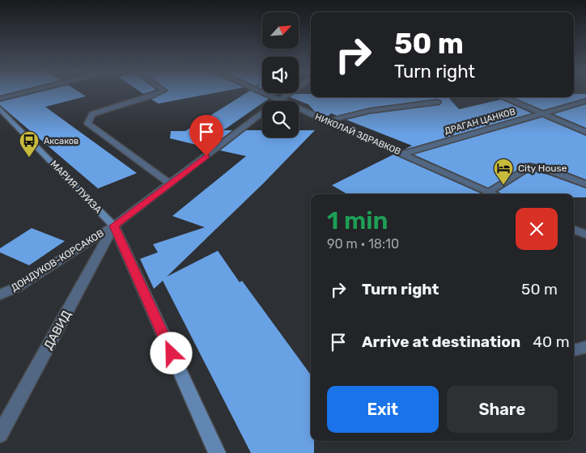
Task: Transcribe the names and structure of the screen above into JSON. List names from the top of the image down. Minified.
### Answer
{"streets":{"street":["ДРАГАН ЦАНКОВ","НИКОЛАЙ ЗДРАВКОВ","МАРИЯ ЛУИЗА","ДОНДУКОВ-КОРСАКОВ","ДАВИД"]},"crossings":[["ДРАГАН ЦАНКОВ","НИКОЛАЙ ЗДРАВКОВ"],["НИКОЛАЙ ЗДРАВКОВ","ДОНДУКОВ-КОРСАКОВ"],["МАРИЯ ЛУИЗА","ДОНДУКОВ-КОРСАКОВ"],["МАРИЯ ЛУИЗА","ДАВИД"],["ДОНДУКОВ-КОРСАКОВ","ДАВИД"]],"places":{"bus stop":["Аксаков"],"hotel":["City House"]},"north":"top right","page":{"turn":["50 m","Turn right"],"heading":["1 min","90 m · 18:10"],"list":[{"name":"Turn right","value":"50 m"},{"name":"Arrive at destination","value":"40 m"}],"buttons":["Exit","Share"]}}
